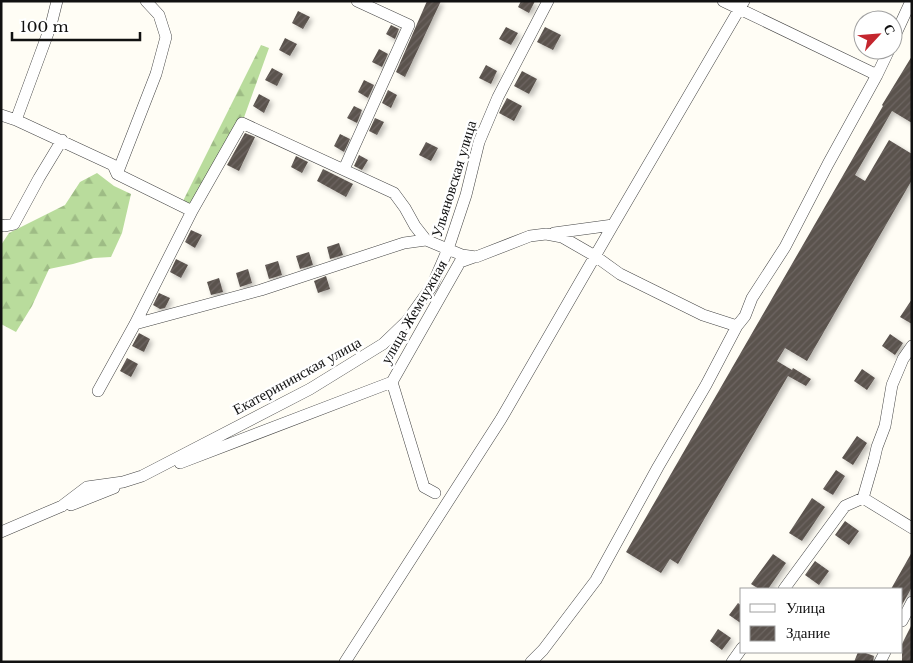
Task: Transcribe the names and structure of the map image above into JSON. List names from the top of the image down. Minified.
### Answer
{"streets":{"street":["Ульяновская улица","улица Жемчужная","Екатерининская улица"]},"crossings":[["Ульяновская улица","Екатерининская улица"],["улица Жемчужная","Екатерининская улица"]],"legend":["Улица","Здание"],"scale_bar":"100 m","north":"top right"}
